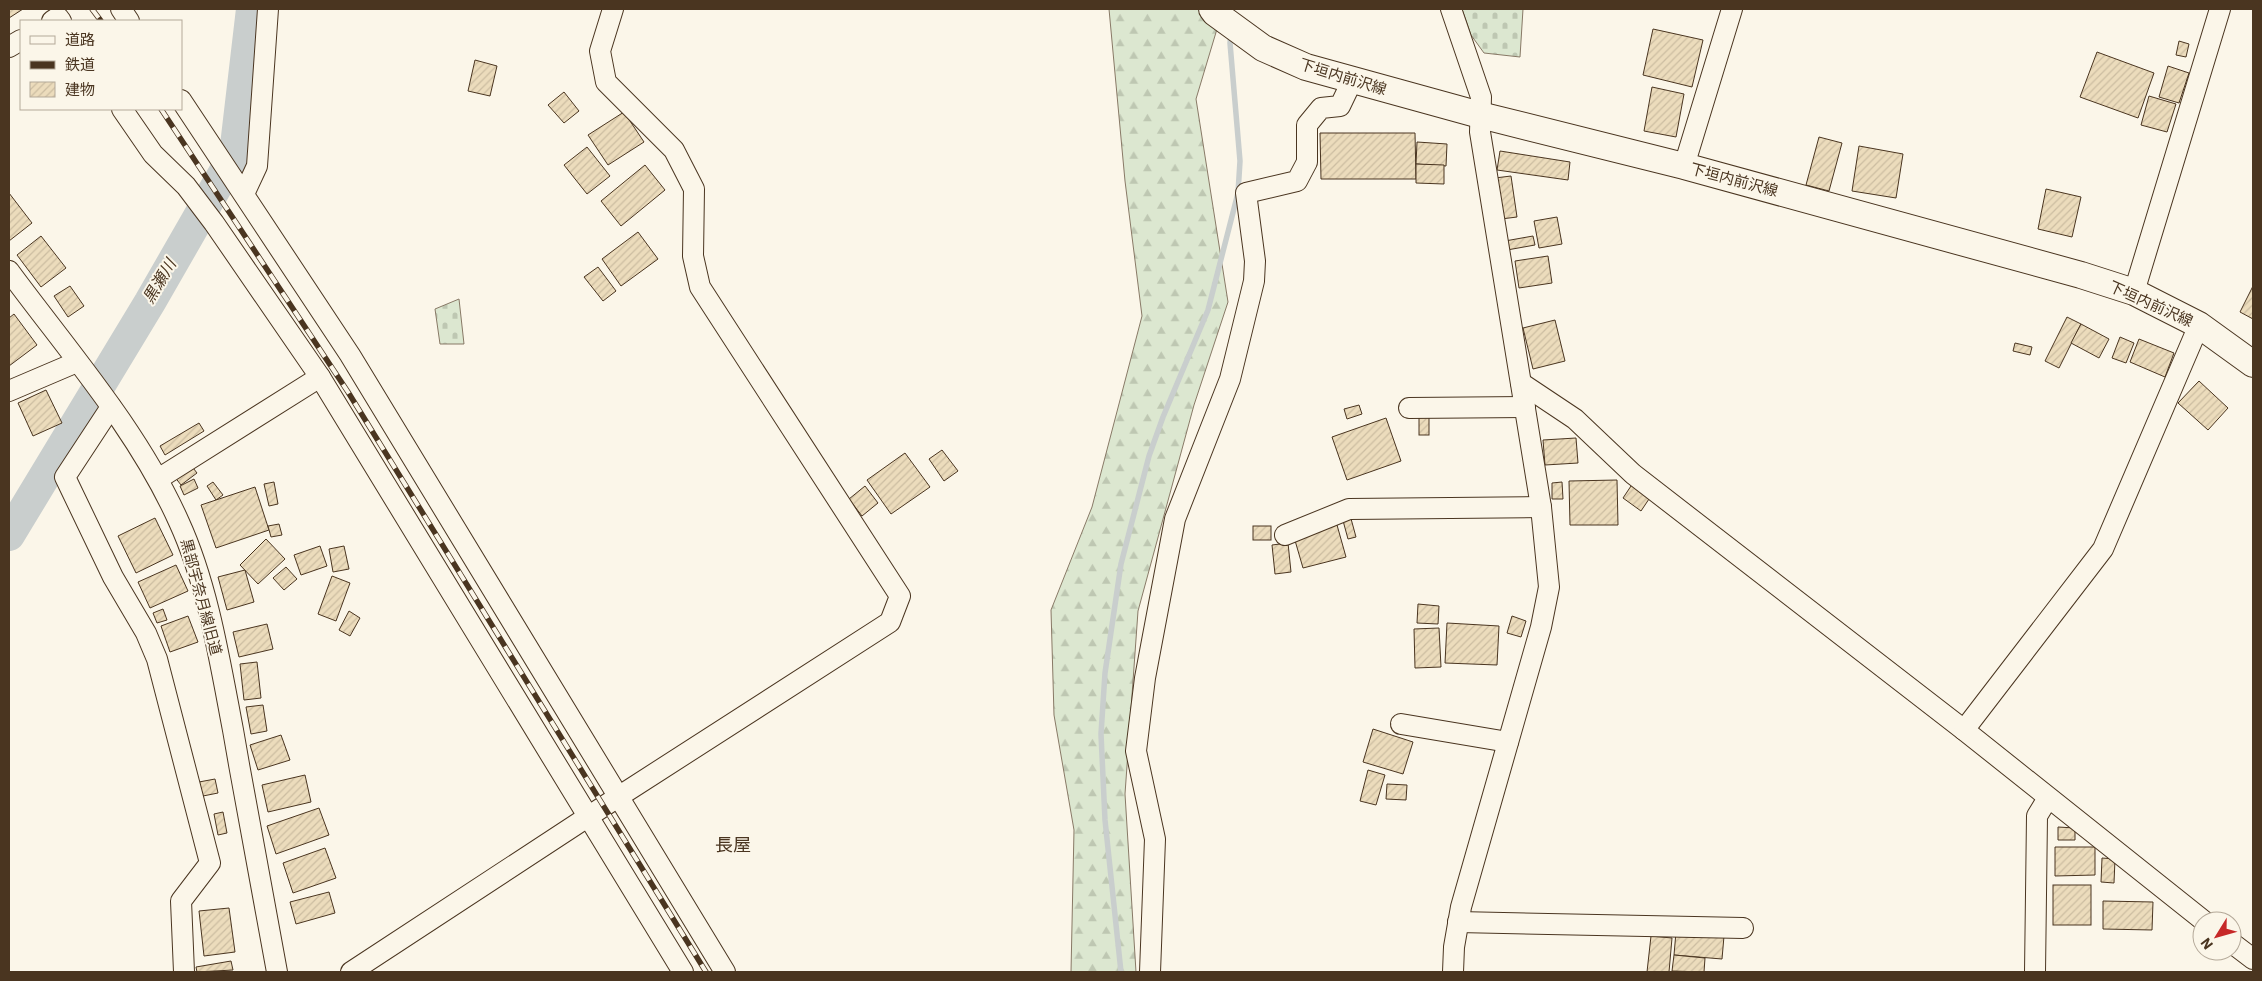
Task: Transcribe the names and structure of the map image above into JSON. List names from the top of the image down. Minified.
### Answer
{"streets":{"main road":["下垣内前沢線"],"street":["黒部宇奈月線旧道"]},"districts":["長屋"],"water":["黒瀬川"],"legend":["道路","鉄道","建物"],"north":"bottom left"}
